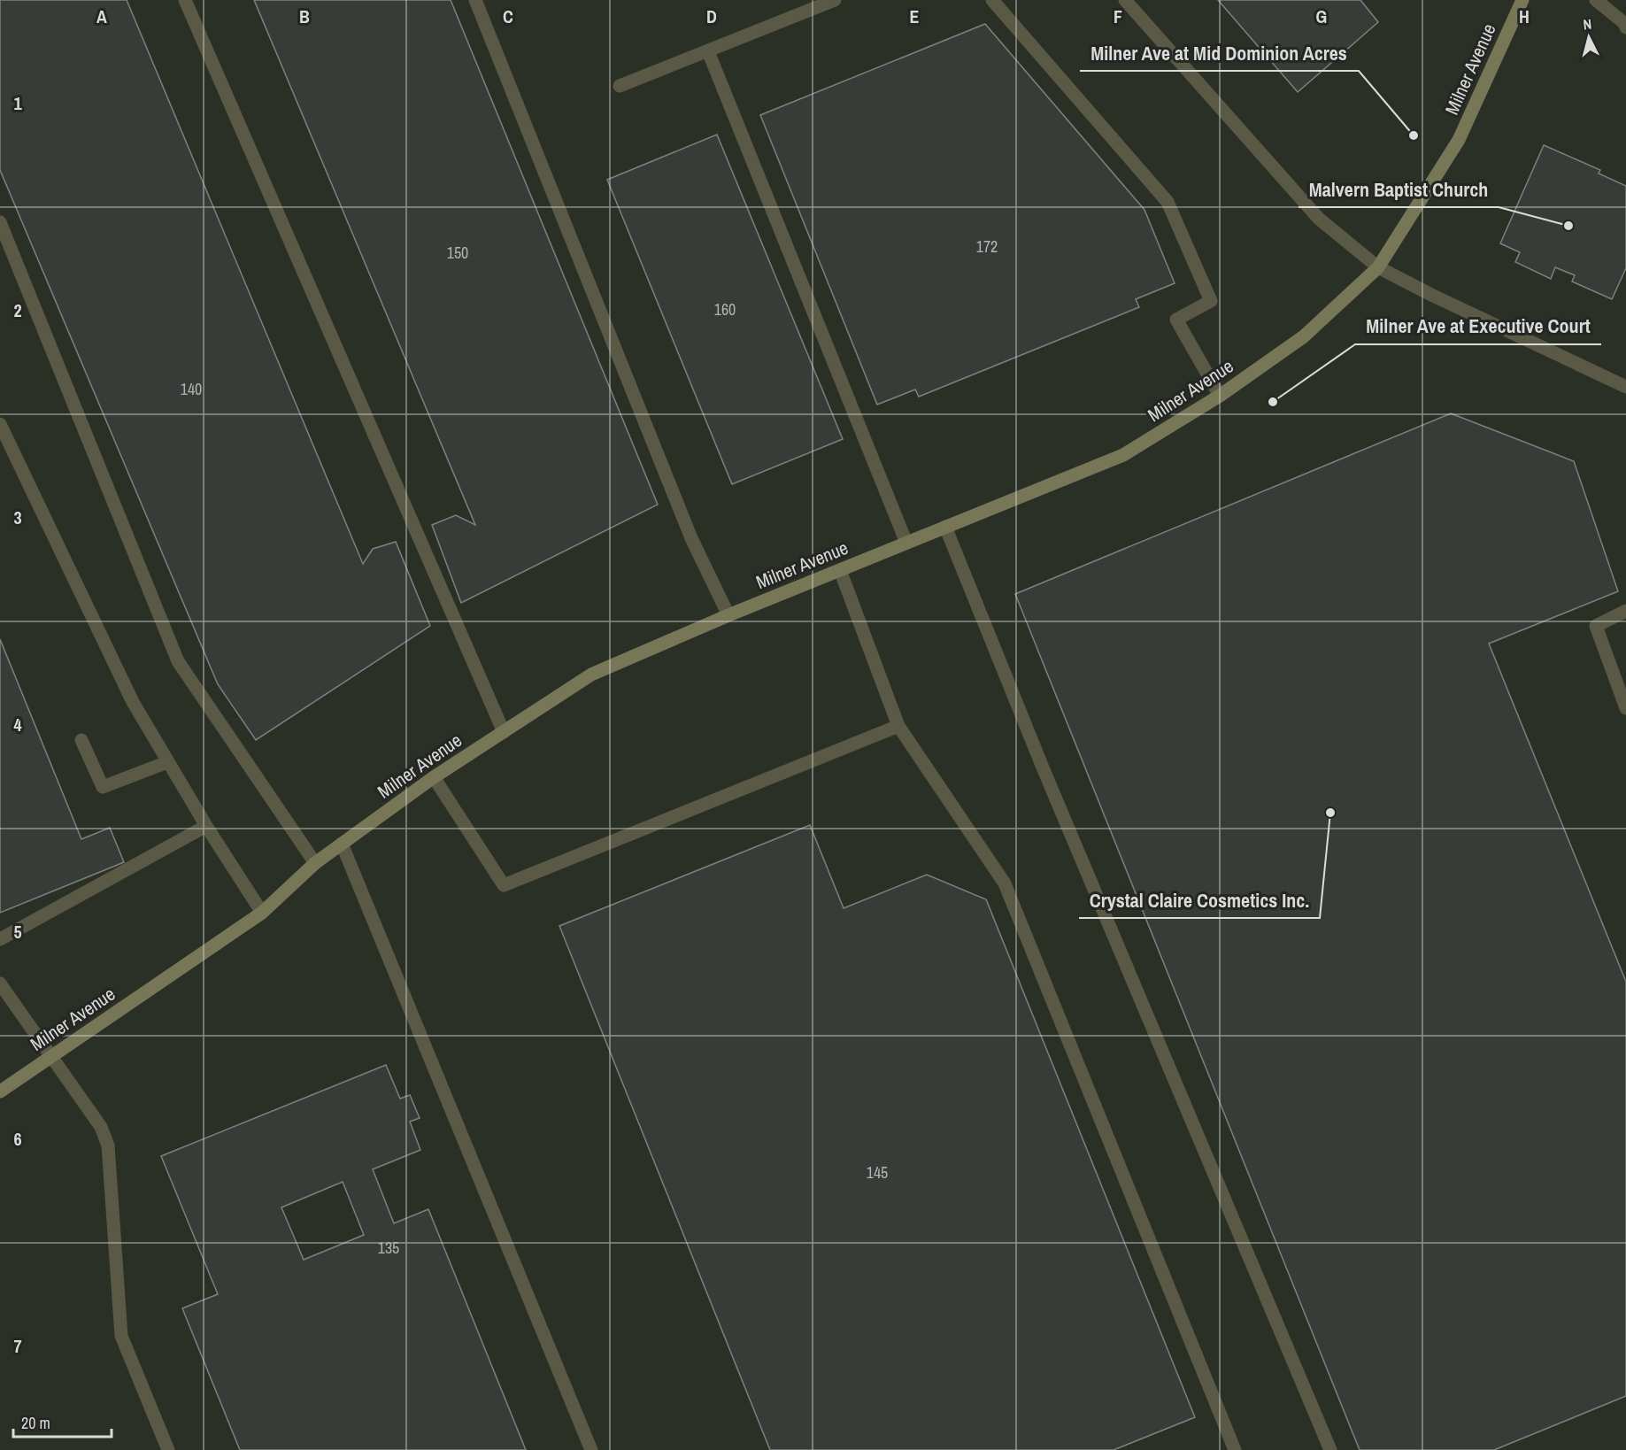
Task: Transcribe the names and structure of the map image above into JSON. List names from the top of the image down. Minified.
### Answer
{"streets":{"main road":["Milner Avenue"]},"places":["Milner Ave at Mid Dominion Acres","Malvern Baptist Church","Milner Ave at Executive Court","Crystal Claire Cosmetics Inc."],"house_numbers":["172","150","160","140","145","135"],"scale_bar":"20 m","north":"top","grid":{"columns":["A","B","C","D","E","F","G","H"],"rows":["1","2","3","4","5","6","7"]}}
